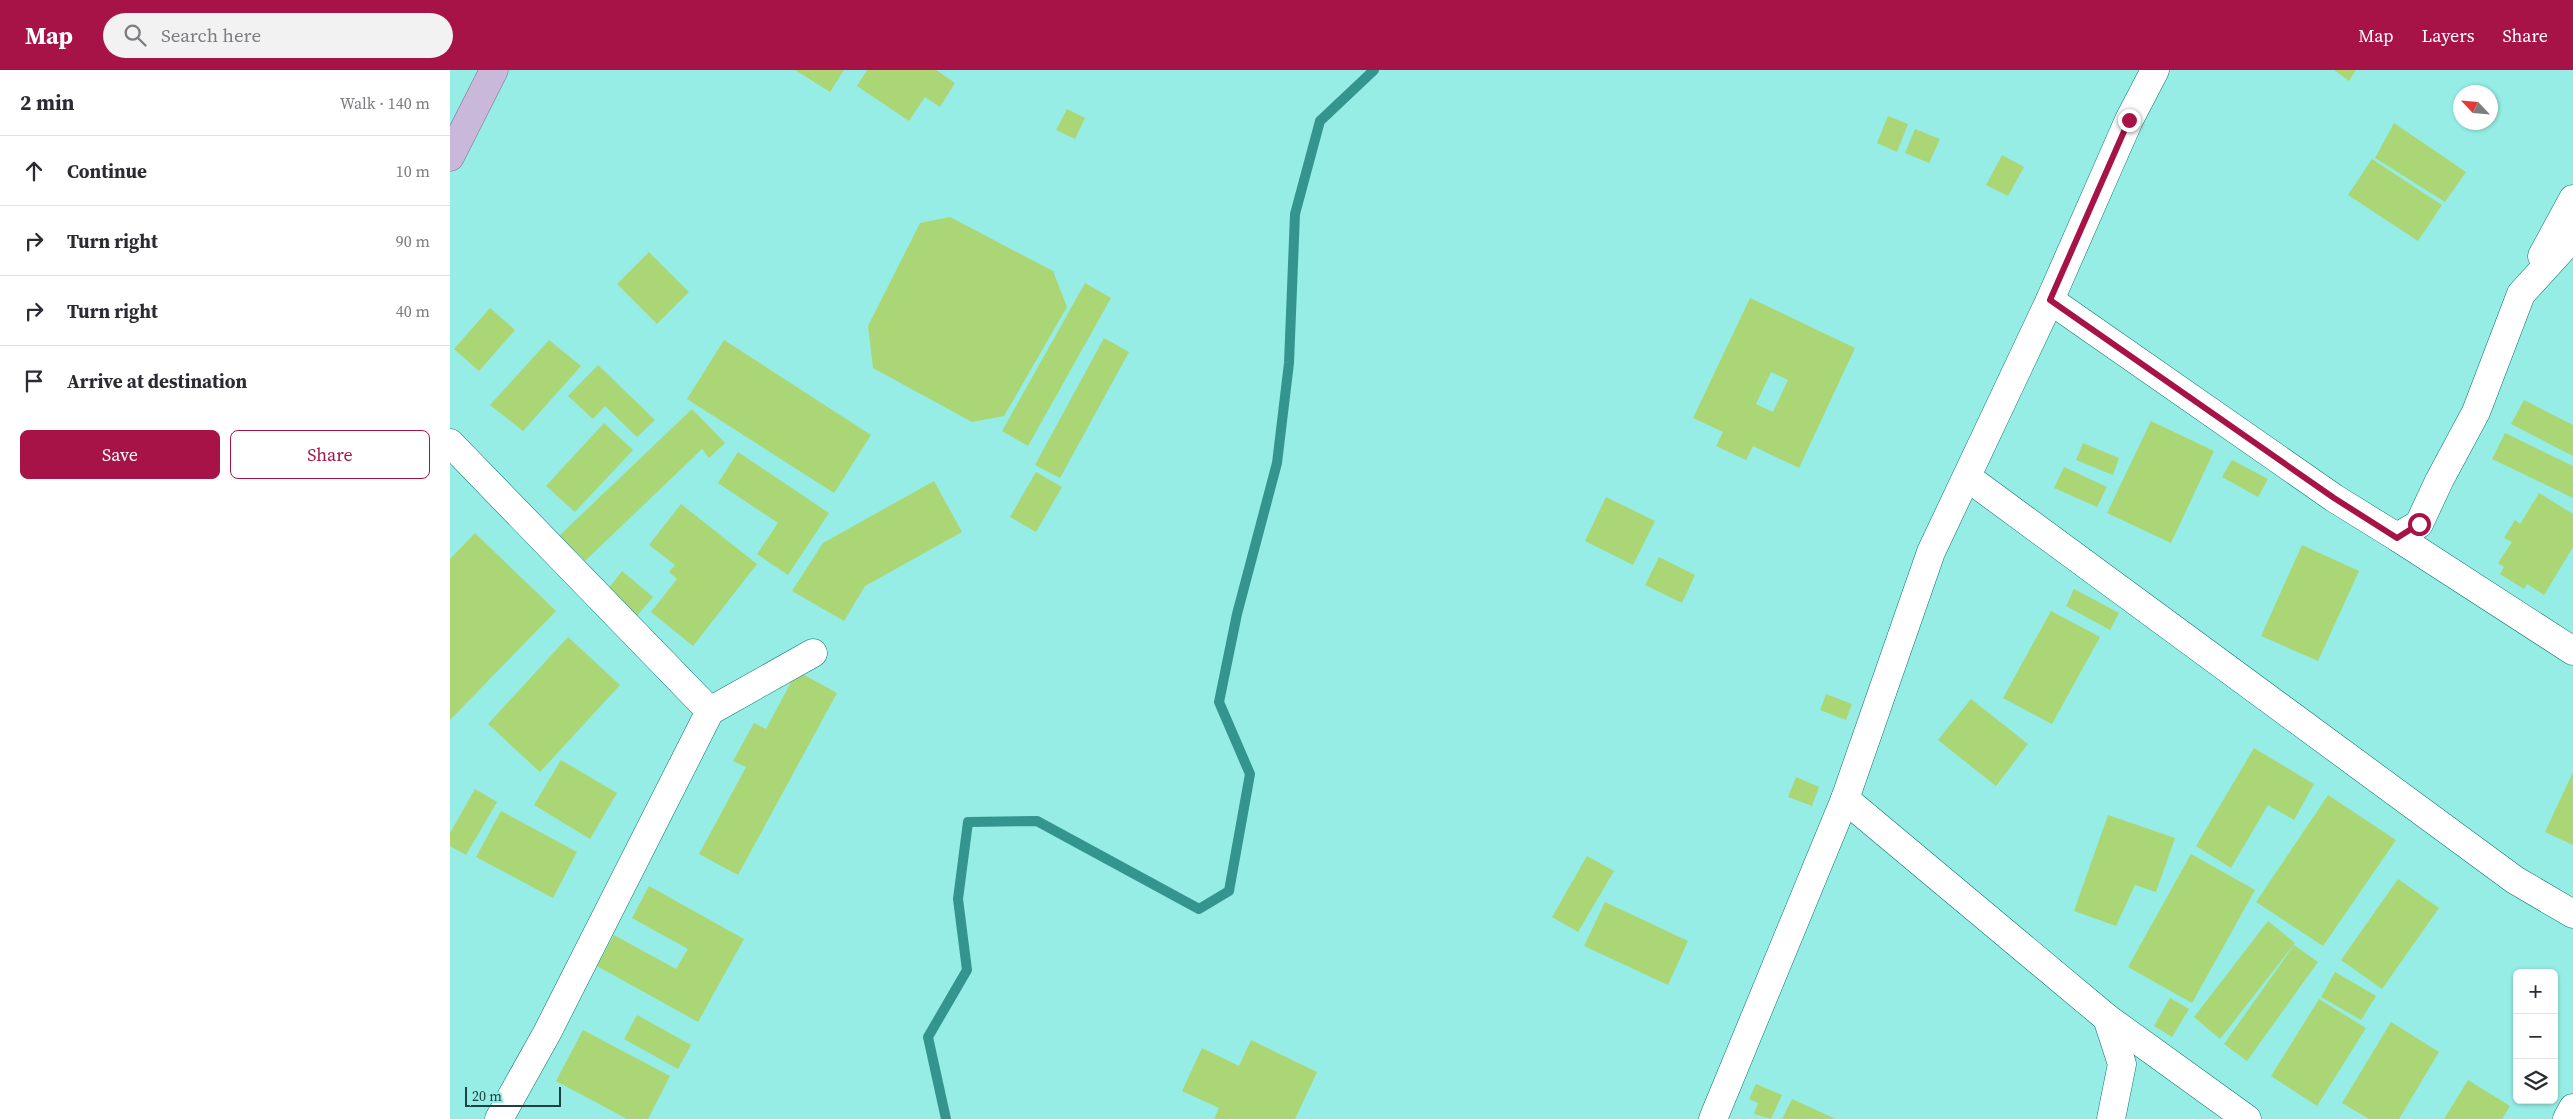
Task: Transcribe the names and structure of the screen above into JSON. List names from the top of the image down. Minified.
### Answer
{"scale_bar":"20 m","north":"top left","page":{"header":"Map","search":"Search here","nav":["Map","Layers","Share"],"heading":["2 min","Walk · 140 m"],"list":[["Continue","10 m"],["Turn right","90 m"],["Turn right","40 m"],"Arrive at destination"],"buttons":["Save","Share"],"map_buttons":["+","−"],"scale":"20 m"}}
